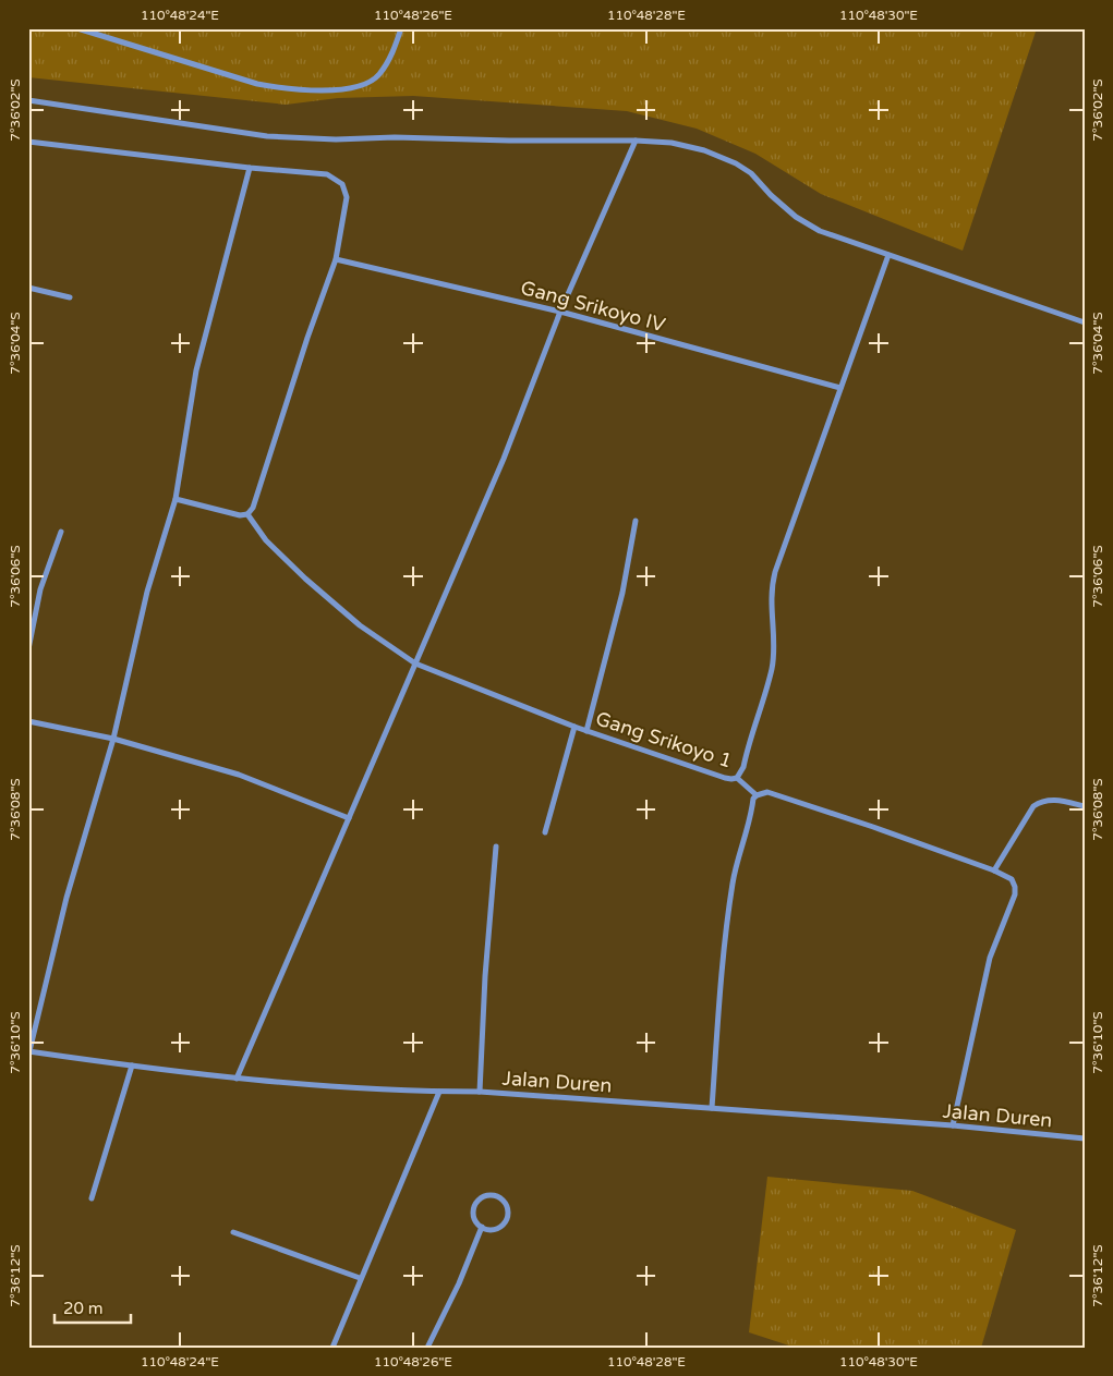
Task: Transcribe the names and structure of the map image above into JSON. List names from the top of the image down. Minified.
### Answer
{"streets":{"street":["Gang Srikoyo IV","Gang Srikoyo 1","Jalan Duren"]},"scale_bar":"20 m","coordinates":["110°48'24\"E","110°48'26\"E","110°48'28\"E","110°48'30\"E","7°36'02\"S","7°36'04\"S","7°36'06\"S","7°36'08\"S","7°36'10\"S","7°36'12\"S"]}
